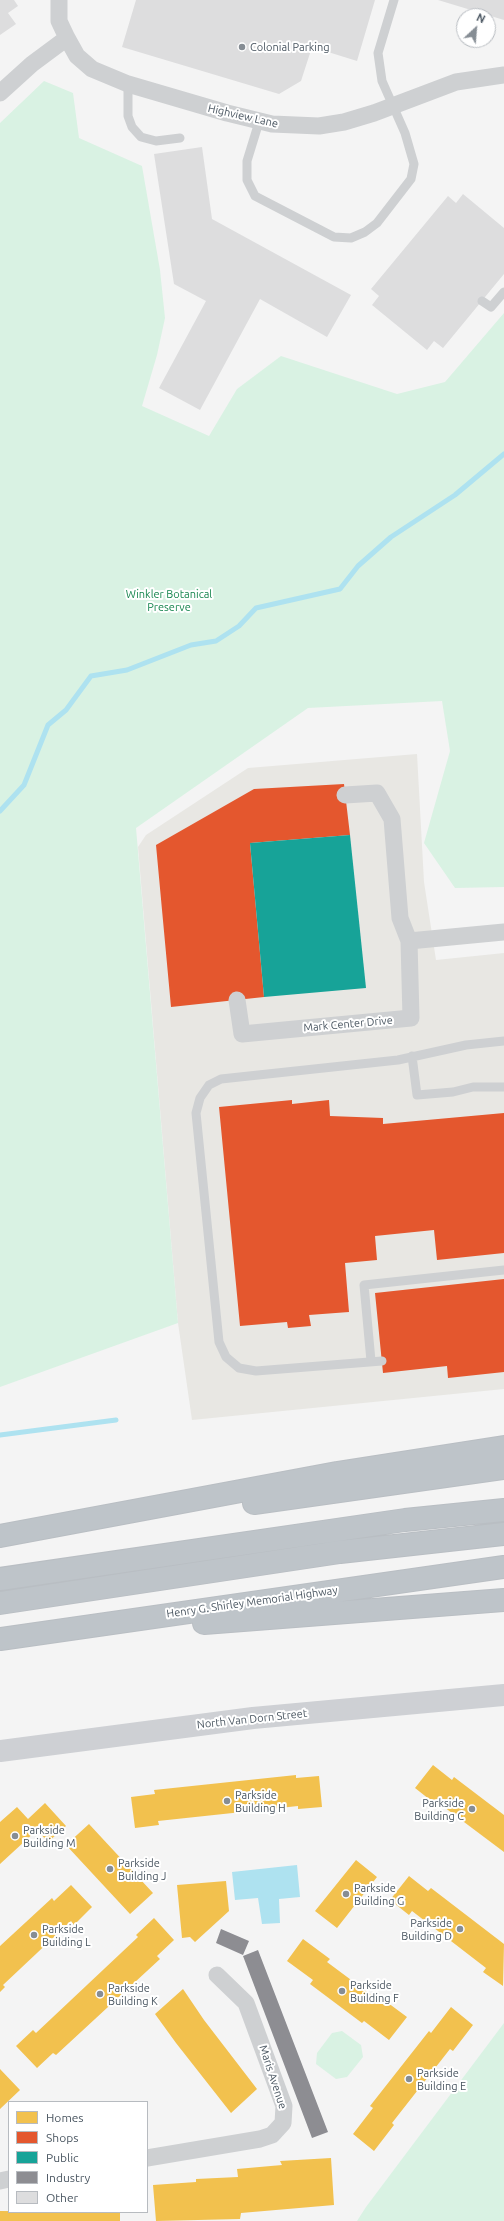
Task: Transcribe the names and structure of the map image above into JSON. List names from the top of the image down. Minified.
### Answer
{"streets":{"highway":["Henry G. Shirley Memorial Highway"],"main road":["North Van Dorn Street"],"street":["Highview Lane","Mark Center Drive","Maris Avenue"]},"parks":["Winkler Botanical Preserve"],"places":["Colonial Parking","Parkside Building H","Parkside Building C","Parkside Building M","Parkside Building J","Parkside Building G","Parkside Building D","Parkside Building L","Parkside Building F","Parkside Building K","Parkside Building E"],"legend":["Homes","Shops","Public","Industry","Other"],"north":"top right"}
